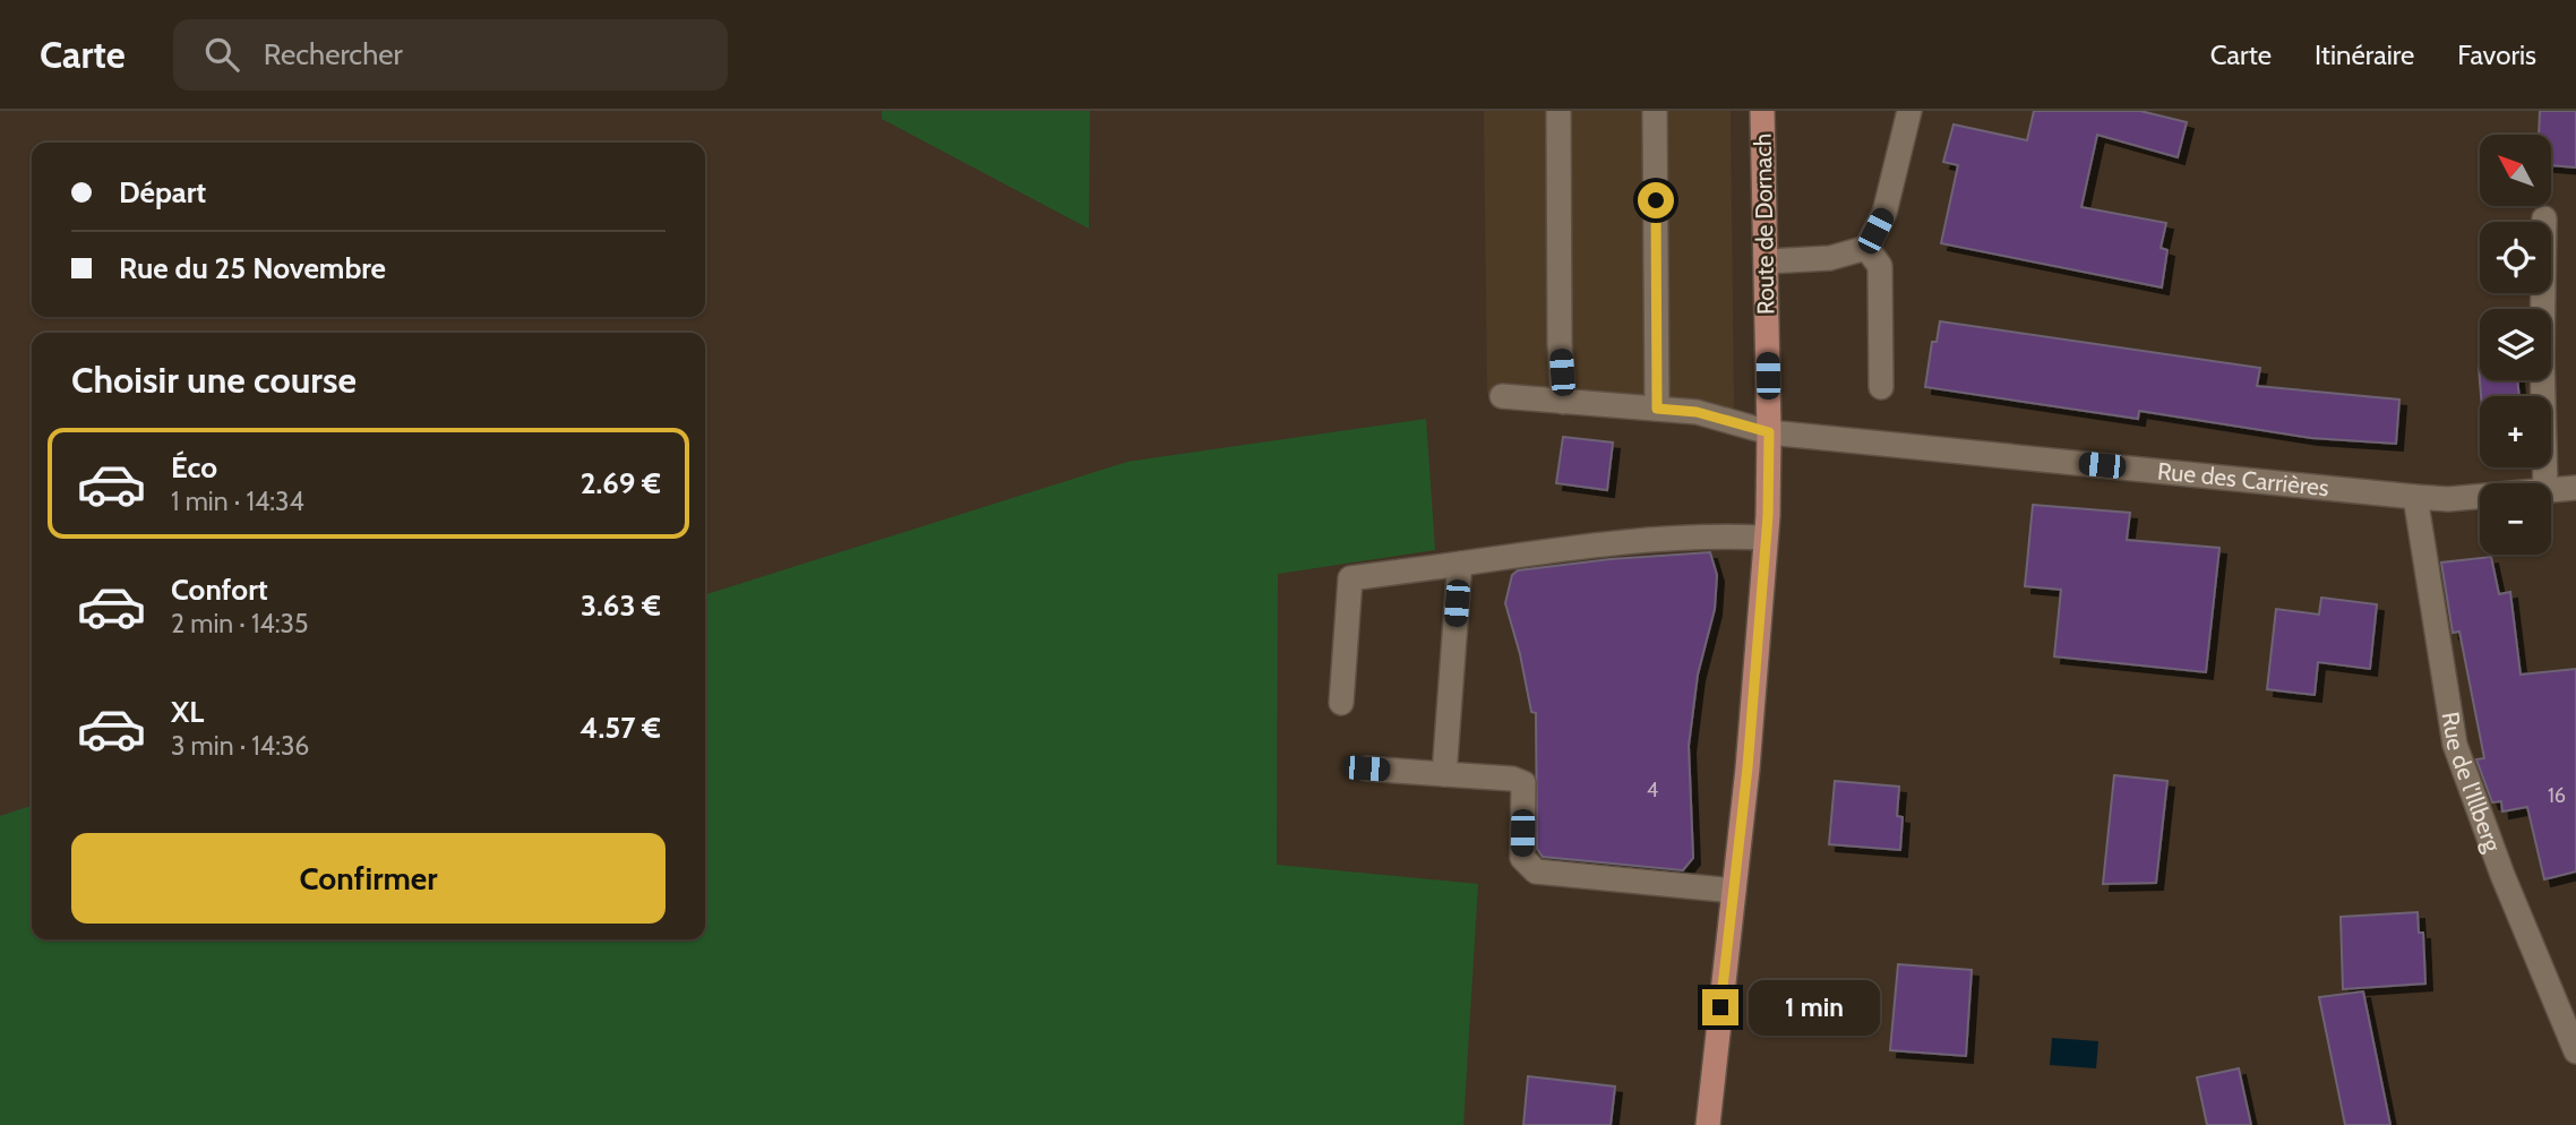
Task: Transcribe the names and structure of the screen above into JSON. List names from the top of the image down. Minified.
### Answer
{"streets":{"main road":["Route de Dornach"],"street":["Rue des Carrières","Rue de l'Illberg"]},"crossings":[["Route de Dornach","Rue des Carrières"],["Rue des Carrières","Rue de l'Illberg"]],"house_numbers":["4","16"],"north":"top left","page":{"header":"Carte","search":"Rechercher","nav":["Carte","Itinéraire","Favoris"],"map_buttons":["+","−"],"banner":["Départ","Rue du 25 Novembre"],"heading":"Choisir une course","list":[{"name":"Éco","note":"1 min · 14:34","value":"2.69 €"},{"name":"Confort","note":"2 min · 14:35","value":"3.63 €"},{"name":"XL","note":"3 min · 14:36","value":"4.57 €"}],"buttons":"Confirmer","bubble":"1 min"}}
